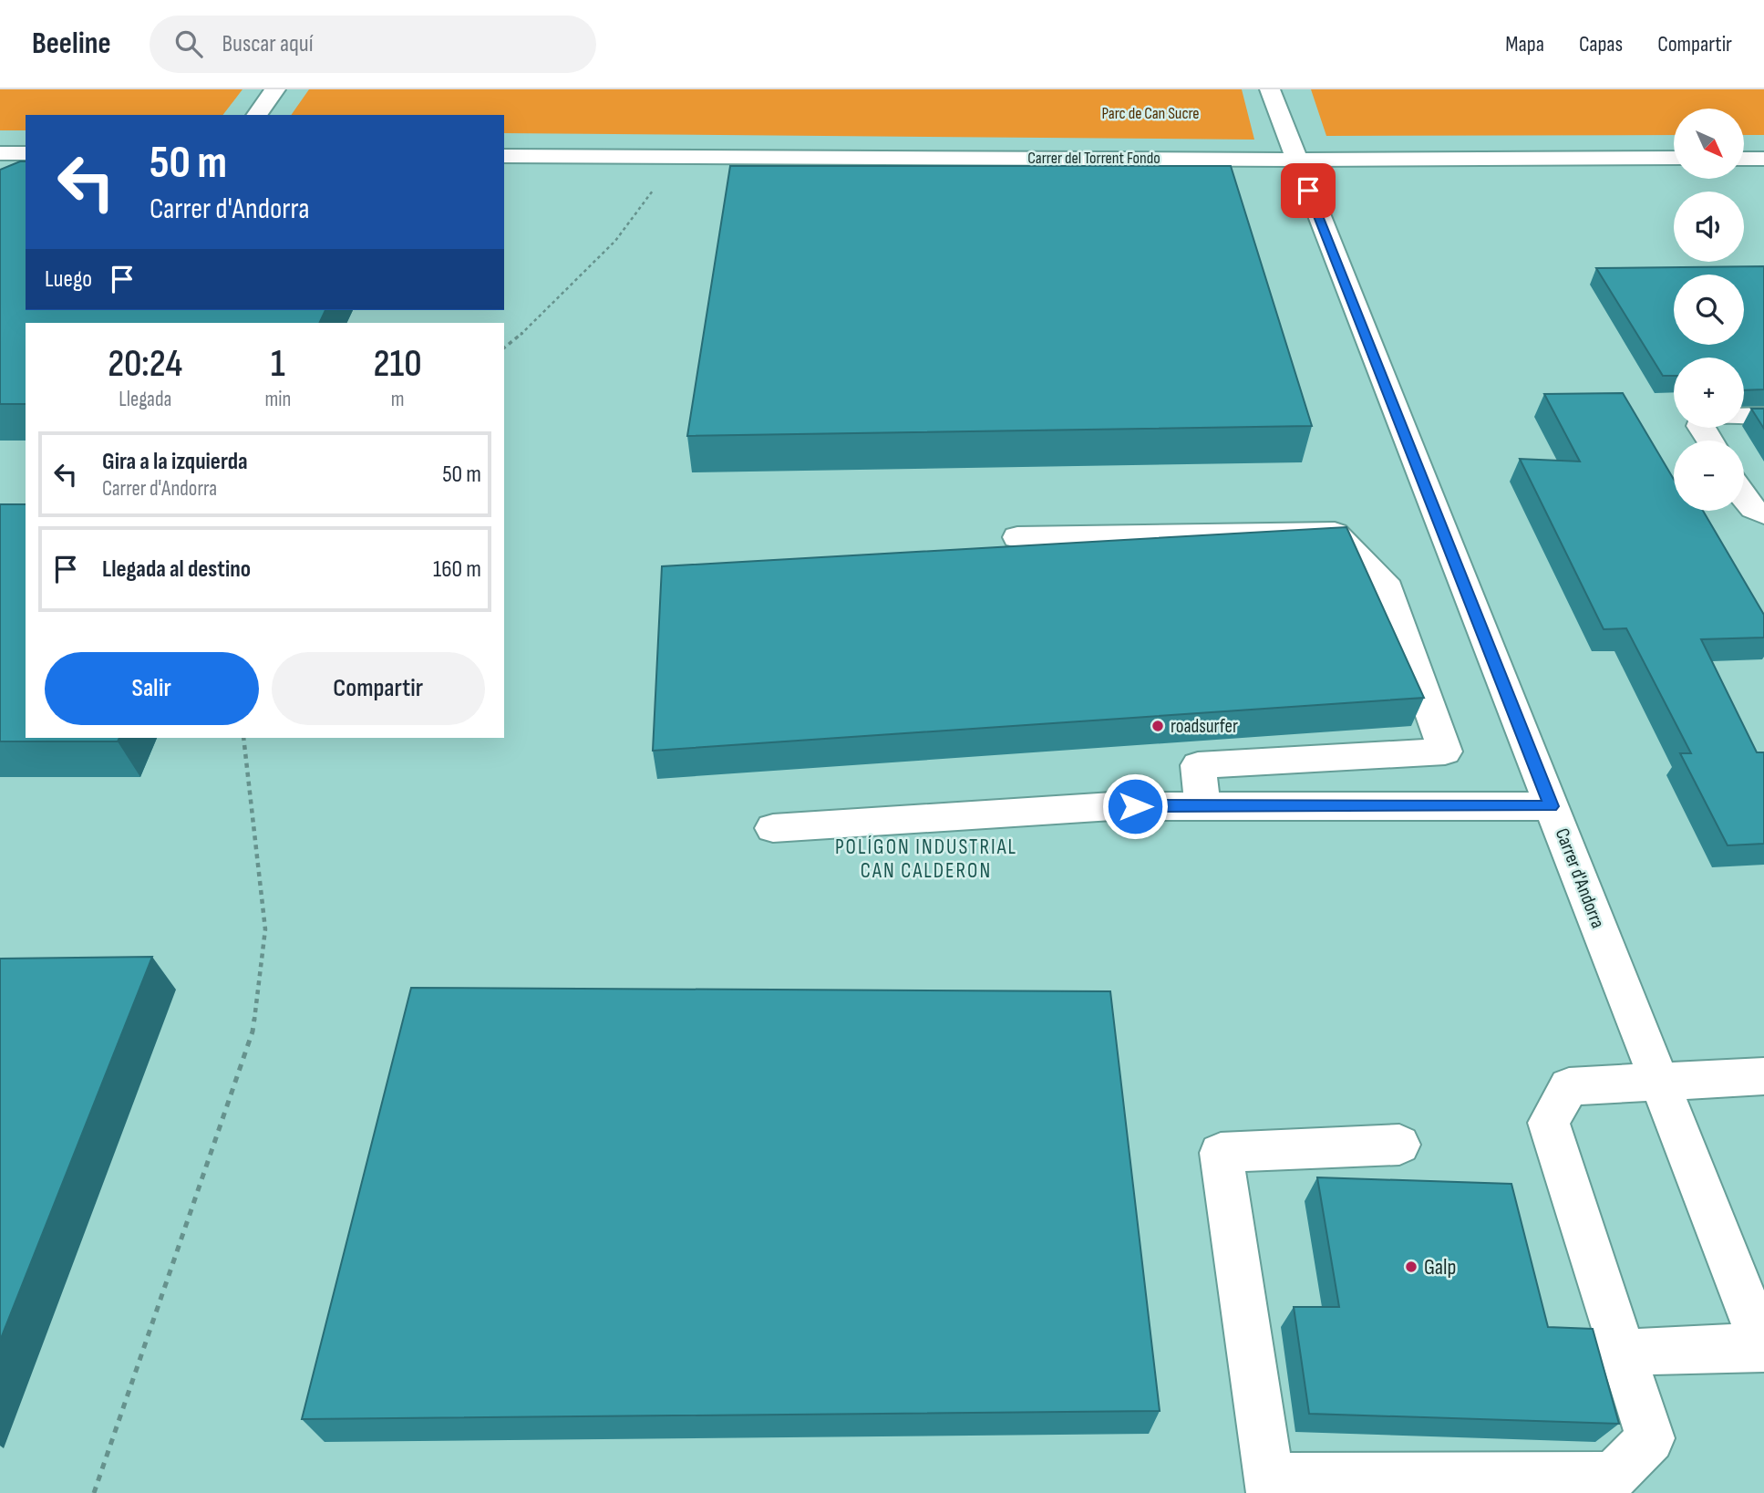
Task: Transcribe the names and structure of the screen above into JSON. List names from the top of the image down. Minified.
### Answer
{"streets":{"street":["Carrer del Torrent Fondo","Carrer d'Andorra"]},"crossings":[["Carrer del Torrent Fondo","Carrer d'Andorra"]],"districts":["POLÍGON INDUSTRIAL CAN CALDERON"],"parks":["Parc de Can Sucre"],"places":["roadsurfer","Galp"],"north":"bottom right","page":{"header":"Beeline","search":"Buscar aquí","nav":["Mapa","Capas","Compartir"],"map_buttons":["+","−"],"turn":["50 m","Carrer d'Andorra"],"then":"Luego","eta":["20:24","Llegada","1","min","210","m"],"list":[{"name":"Gira a la izquierda","note":"Carrer d'Andorra","value":"50 m"},{"name":"Llegada al destino","value":"160 m"}],"buttons":["Salir","Compartir"]}}
